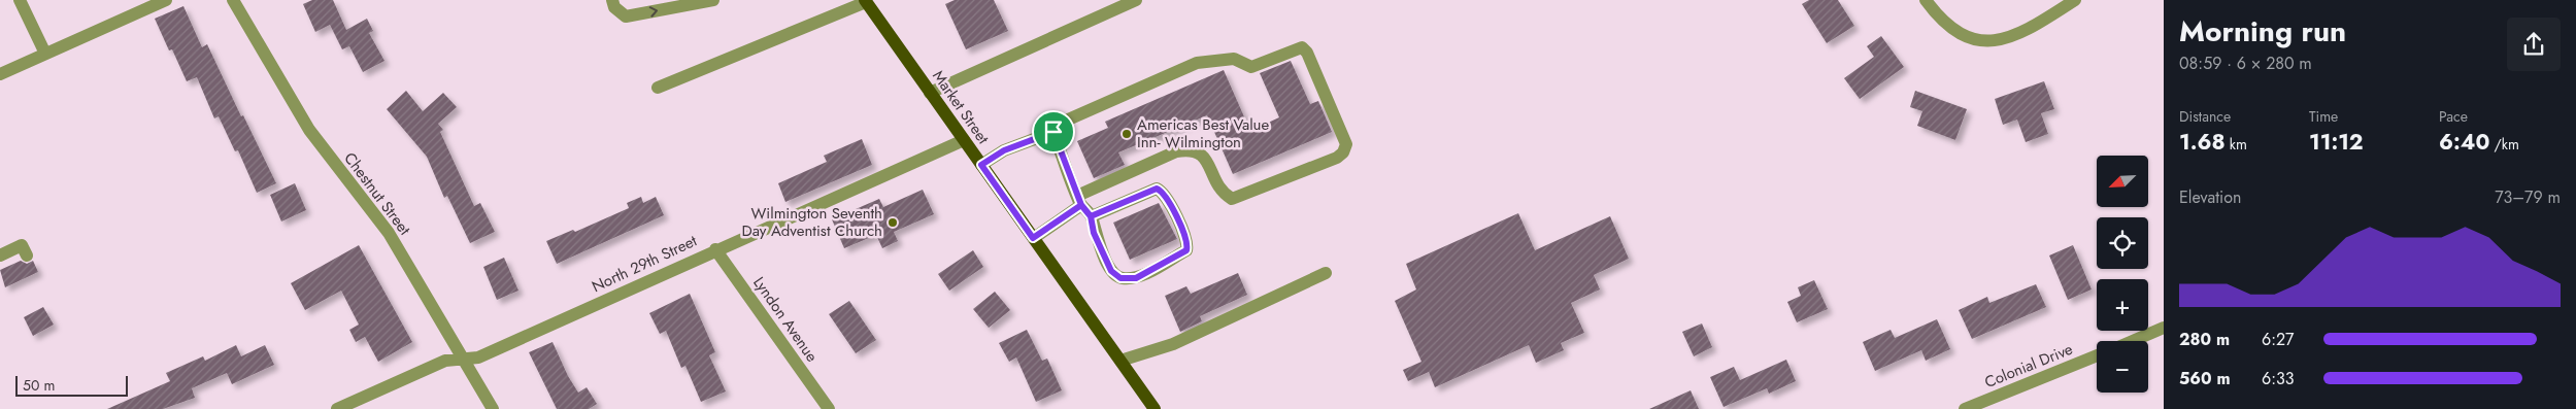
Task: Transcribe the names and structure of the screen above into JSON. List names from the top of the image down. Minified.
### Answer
{"streets":{"main road":["Market Street"],"street":["Chestnut Street","North 29th Street","Lyndon Avenue","Colonial Drive"]},"crossings":[["Market Street","North 29th Street"],["Chestnut Street","North 29th Street"],["North 29th Street","Lyndon Avenue"]],"places":["Americas Best Value Inn- Wilmington","Wilmington Seventh Day Adventist Church"],"scale_bar":"50 m","north":"bottom left","page":{"heading":["Morning run","08:59 · 6 × 280 m"],"stats":[["Distance","1.68 km"],["Time","11:12"],["Pace","6:40 /km"]],"map_buttons":["+","−"],"chart":["Elevation","73–79 m"],"list":[{"name":"280 m","note":"6:27"},{"name":"560 m","note":"6:33"}],"scale":"50 m"}}
